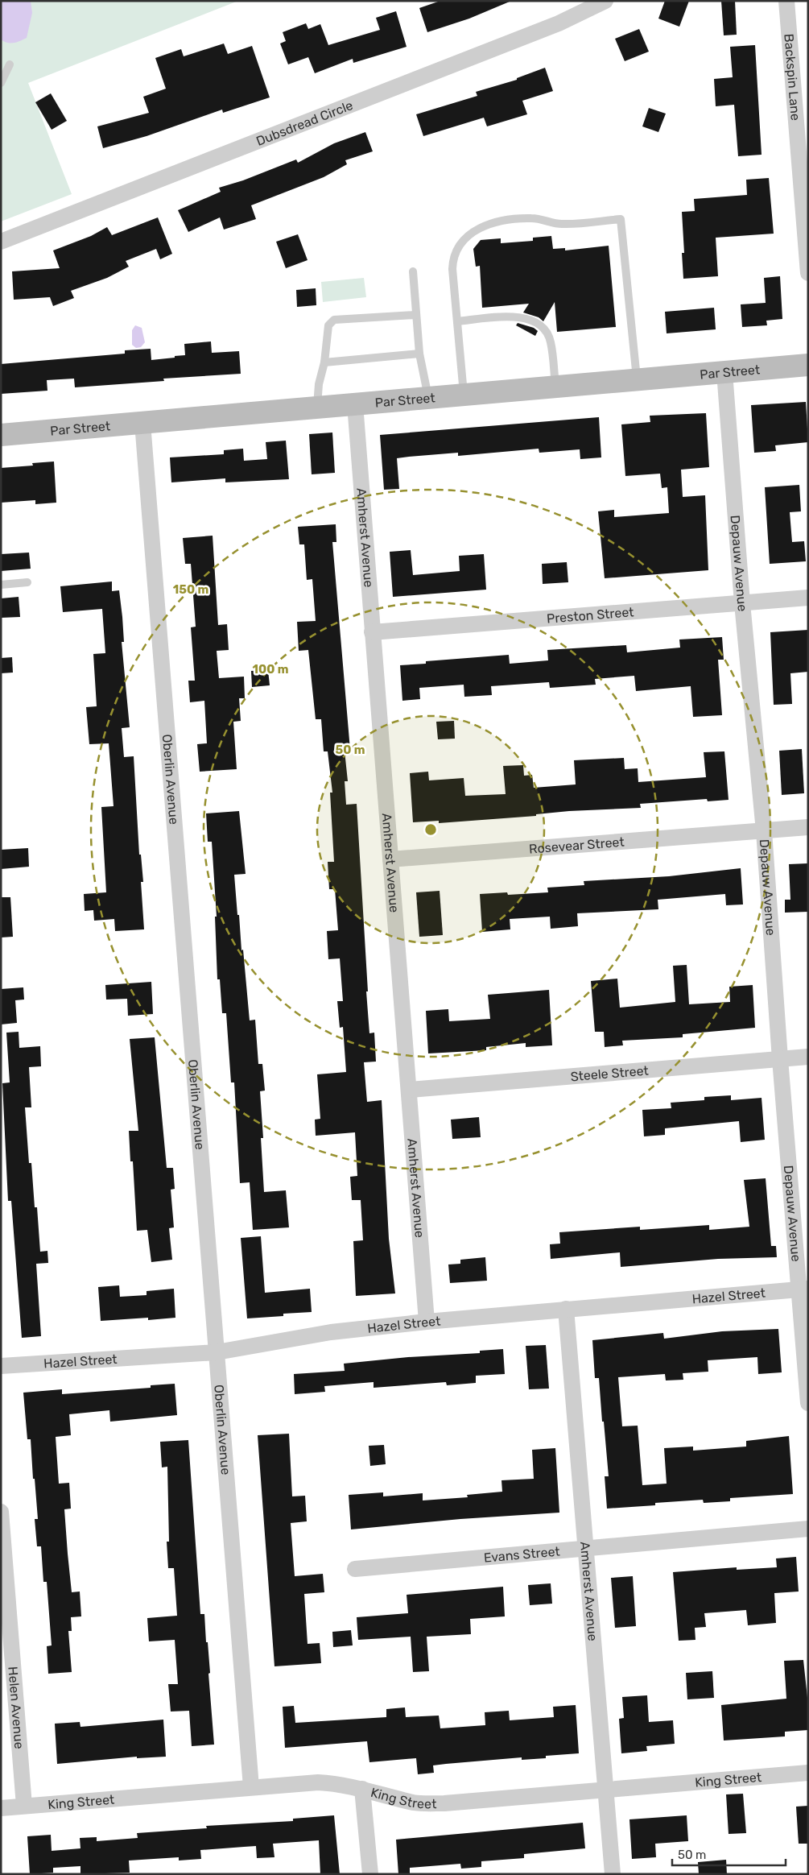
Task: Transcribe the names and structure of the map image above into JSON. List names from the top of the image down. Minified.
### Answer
{"streets":{"street":["Backspin Lane","Dubsdread Circle","Par Street","Amherst Avenue","Depauw Avenue","Preston Street","Oberlin Avenue","Rosevear Street","Steele Street","Hazel Street","Evans Street","Helen Avenue","King Street"]},"crossings":[["Par Street","Amherst Avenue"],["Par Street","Depauw Avenue"],["Par Street","Oberlin Avenue"],["Amherst Avenue","Preston Street"],["Amherst Avenue","Rosevear Street"],["Amherst Avenue","Steele Street"],["Amherst Avenue","Hazel Street"],["Amherst Avenue","Evans Street"],["Amherst Avenue","King Street"],["Depauw Avenue","Preston Street"],["Depauw Avenue","Rosevear Street"],["Depauw Avenue","Steele Street"],["Depauw Avenue","Hazel Street"],["Oberlin Avenue","Hazel Street"],["Oberlin Avenue","King Street"],["Helen Avenue","King Street"]],"scale_bar":"50 m","rings":["150 m","100 m","50 m"]}
